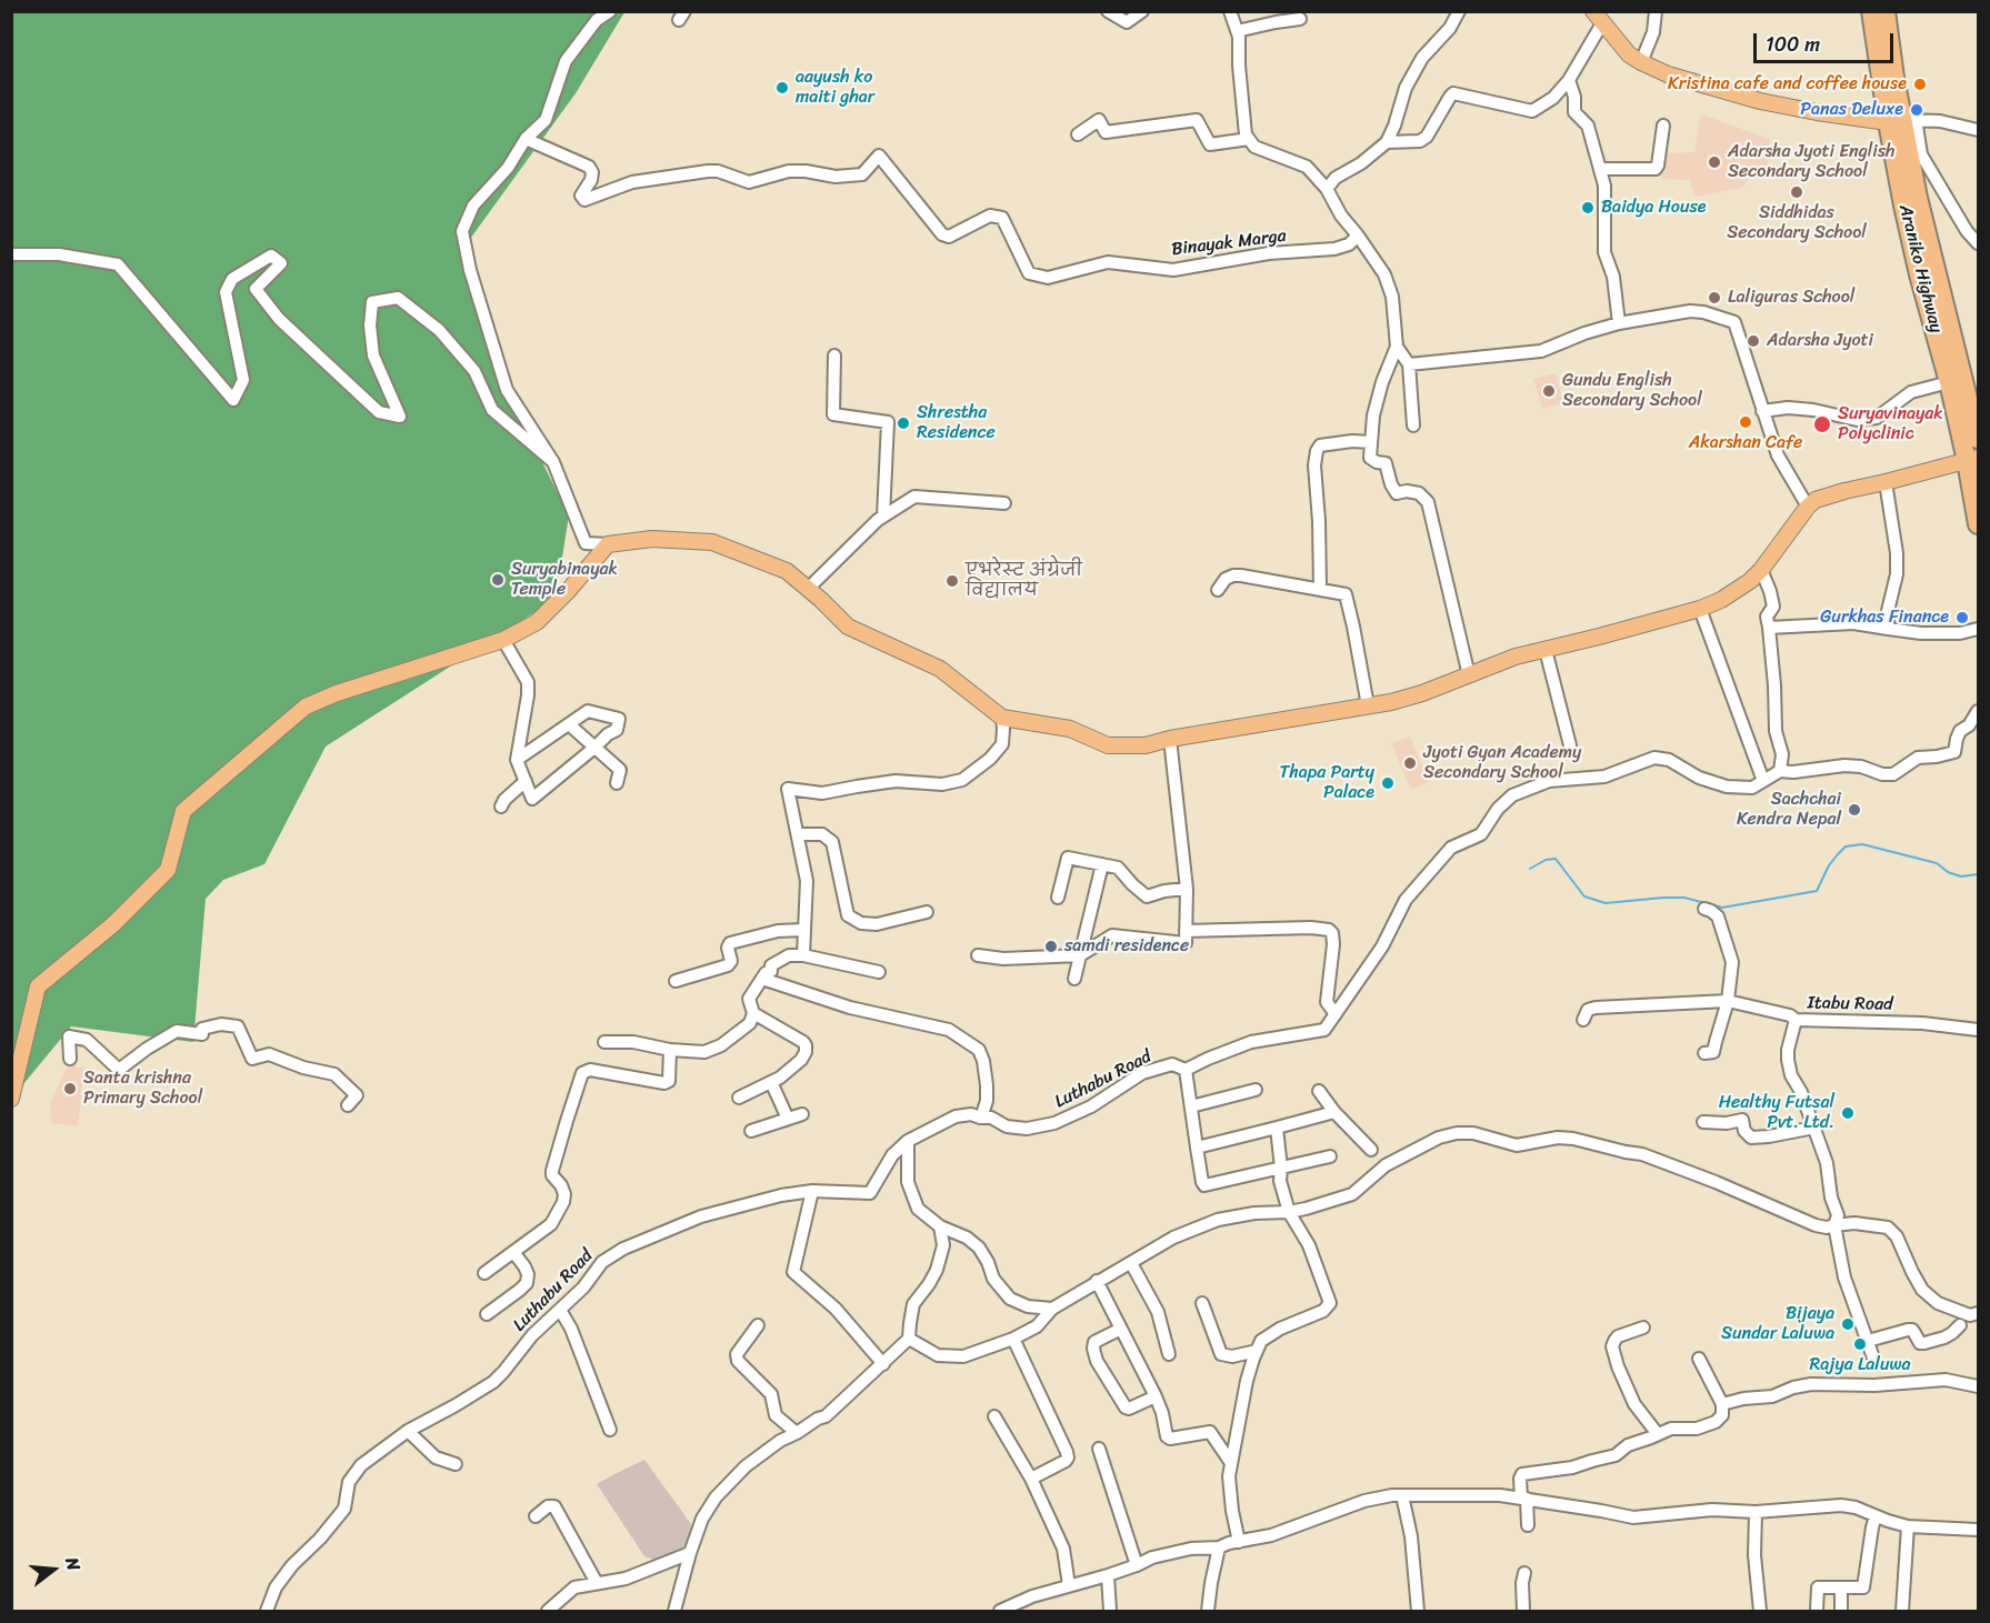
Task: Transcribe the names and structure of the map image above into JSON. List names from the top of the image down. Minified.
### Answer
{"streets":{"highway":["Araniko Highway"],"street":["Binayak Marga","Itabu Road","Luthabu Road"]},"places":["Kristina cafe and coffee house","aayush ko maiti ghar","Panas Deluxe","Adarsha Jyoti English Secondary School","Siddhidas Secondary School","Baidya House","Laliguras School","Adarsha Jyoti","Gundu English Secondary School","Akarshan Cafe","Shrestha Residence","Suryavinayak Polyclinic","Suryabinayak Temple","एभरेस्ट अंग्रेजी विद्यालय","Gurkhas Finance","Jyoti Gyan Academy Secondary School","Thapa Party Palace","Sachchai Kendra Nepal","samdi residence","Santa krishna Primary School","Healthy Futsal Pvt. Ltd.","Bijaya Sundar Laluwa","Rajya Laluwa"],"scale_bar":"100 m","north":"right"}
